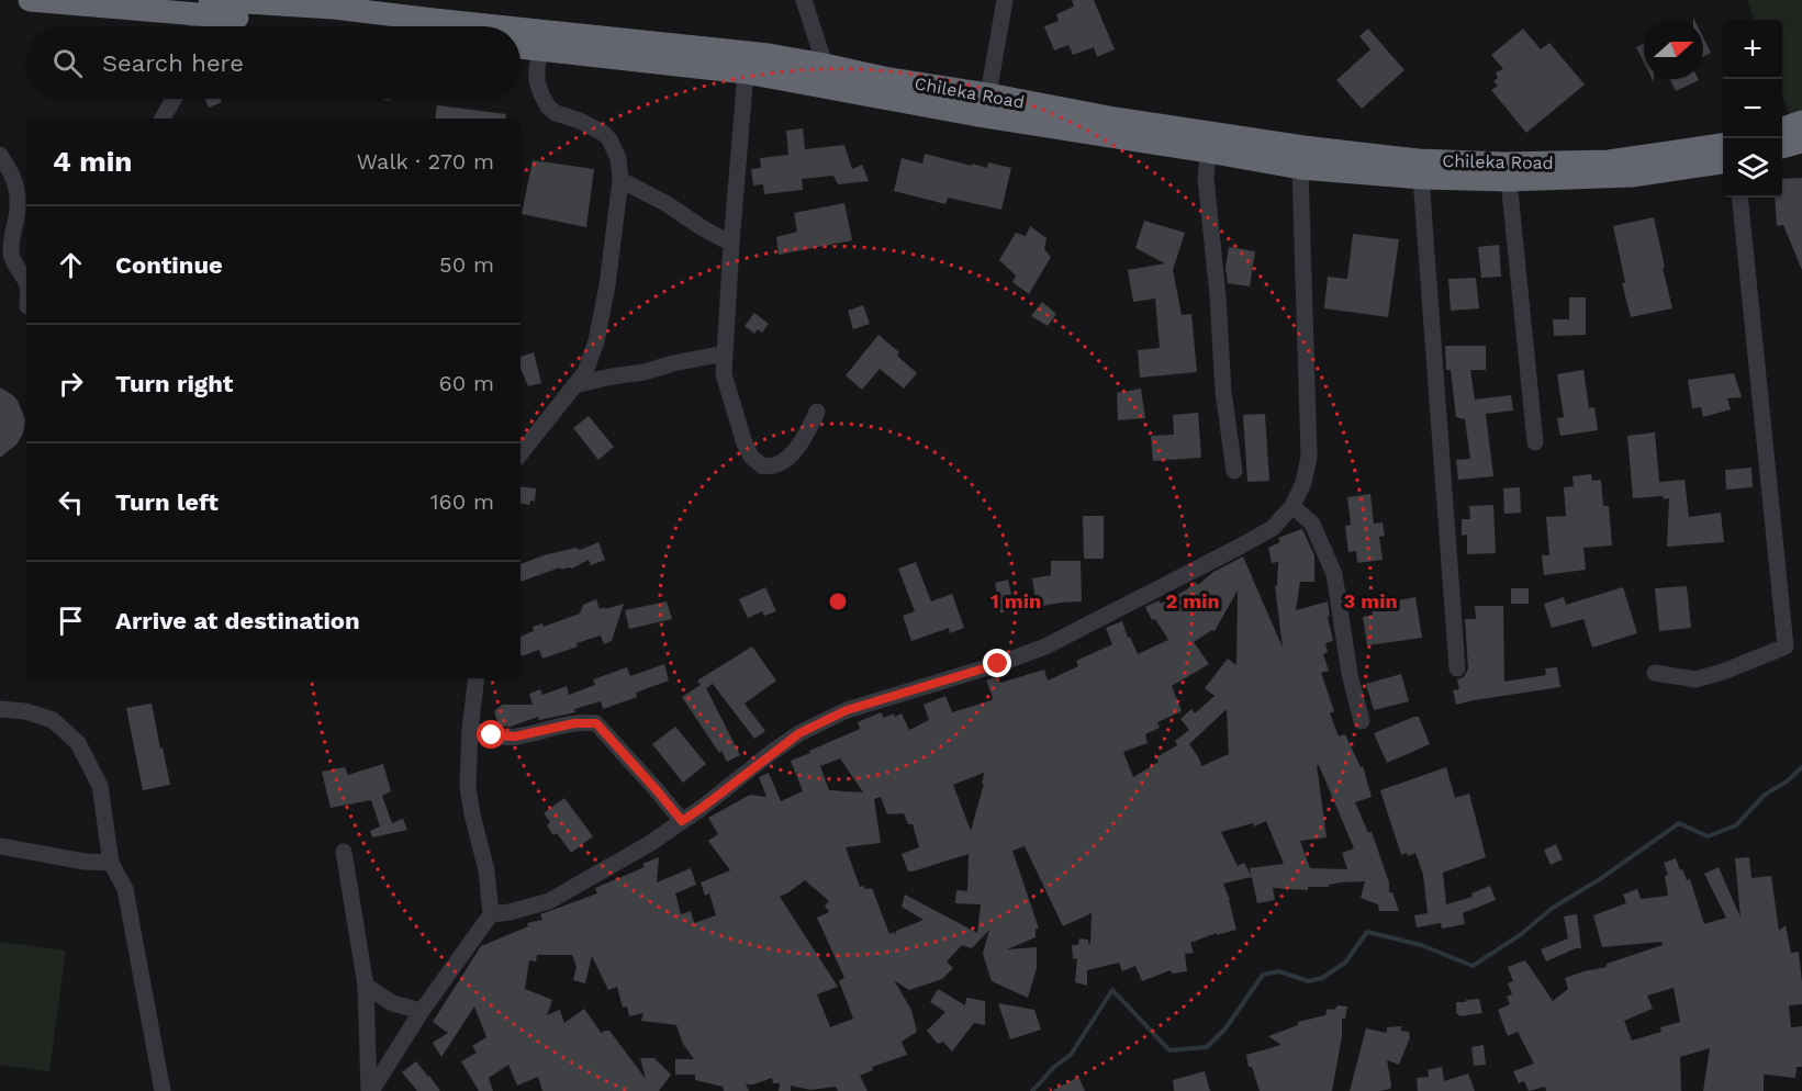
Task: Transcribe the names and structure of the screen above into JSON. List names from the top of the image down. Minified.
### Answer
{"streets":{"highway":["Chileka Road"]},"north":"right","page":{"map_buttons":["+","−"],"search":"Search here","heading":["4 min","Walk · 270 m"],"list":[["Continue","50 m"],["Turn right","60 m"],["Turn left","160 m"],"Arrive at destination"]},"rings":["1 min","2 min","3 min"]}
